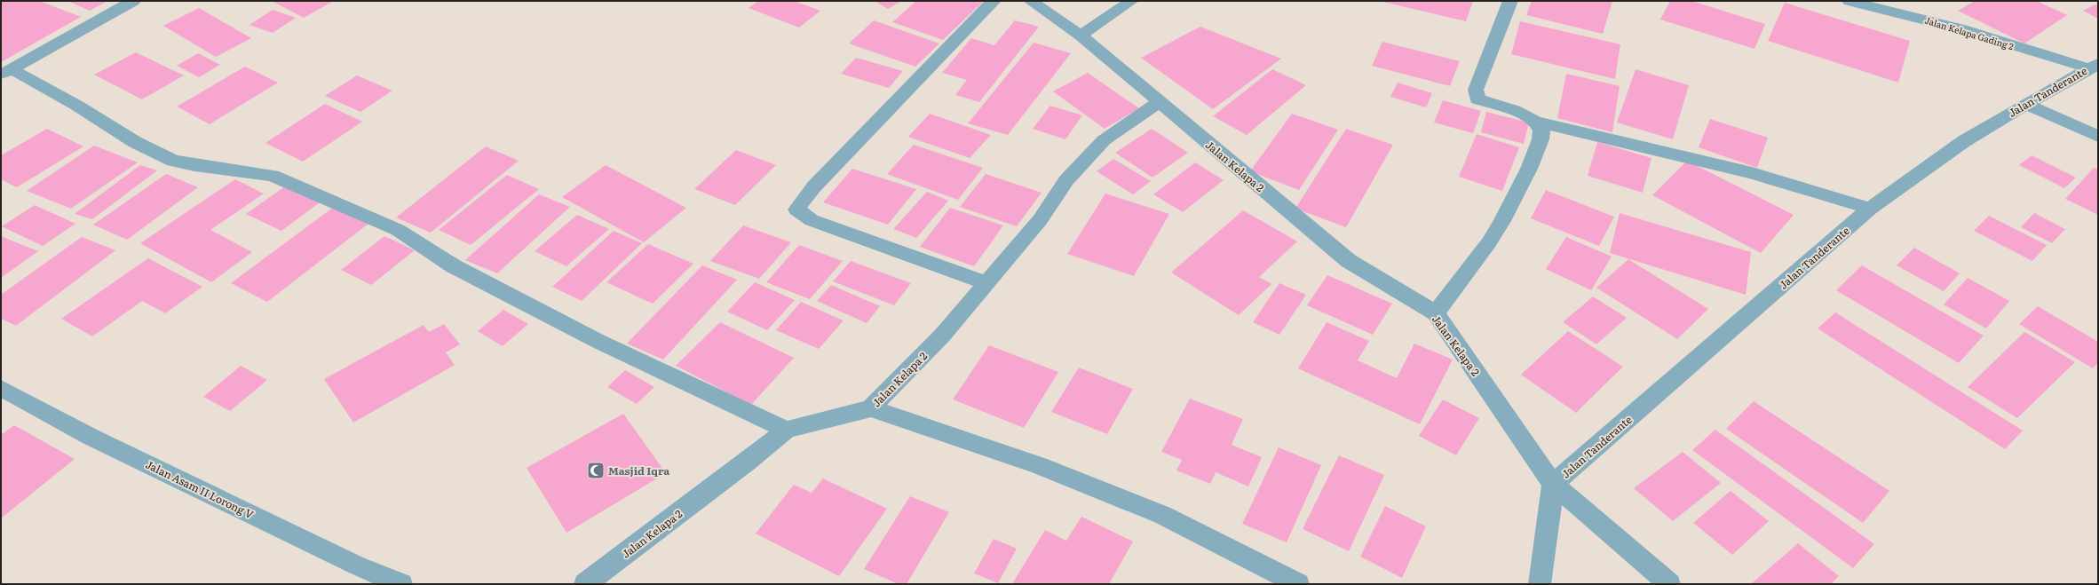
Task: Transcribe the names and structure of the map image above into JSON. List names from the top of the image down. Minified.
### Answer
{"streets":{"street":["Jalan Kelapa Gading 2","Jalan Tanderante","Jalan Kelapa 2","Jalan Asam II Lorong V"]},"crossings":[["Jalan Kelapa Gading 2","Jalan Tanderante"],["Jalan Tanderante","Jalan Kelapa 2"]],"places":{"mosque":["Masjid Iqra"]}}
